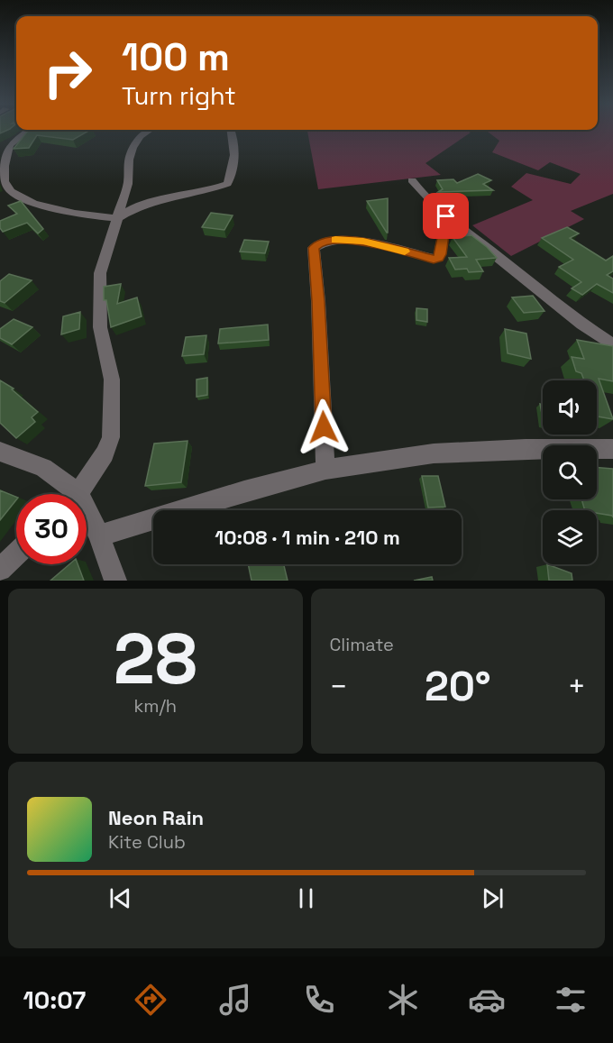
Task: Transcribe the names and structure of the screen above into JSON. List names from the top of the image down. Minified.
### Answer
{"page":{"turn":["100 m","Turn right"],"limit":"30","trip":"10:08 · 1 min · 210 m","tile":[["28","km/h"],"Climate"],"heat":["−","20°","+"],"song":["Neon Rain","Kite Club"],"tabs":"10:07"}}
